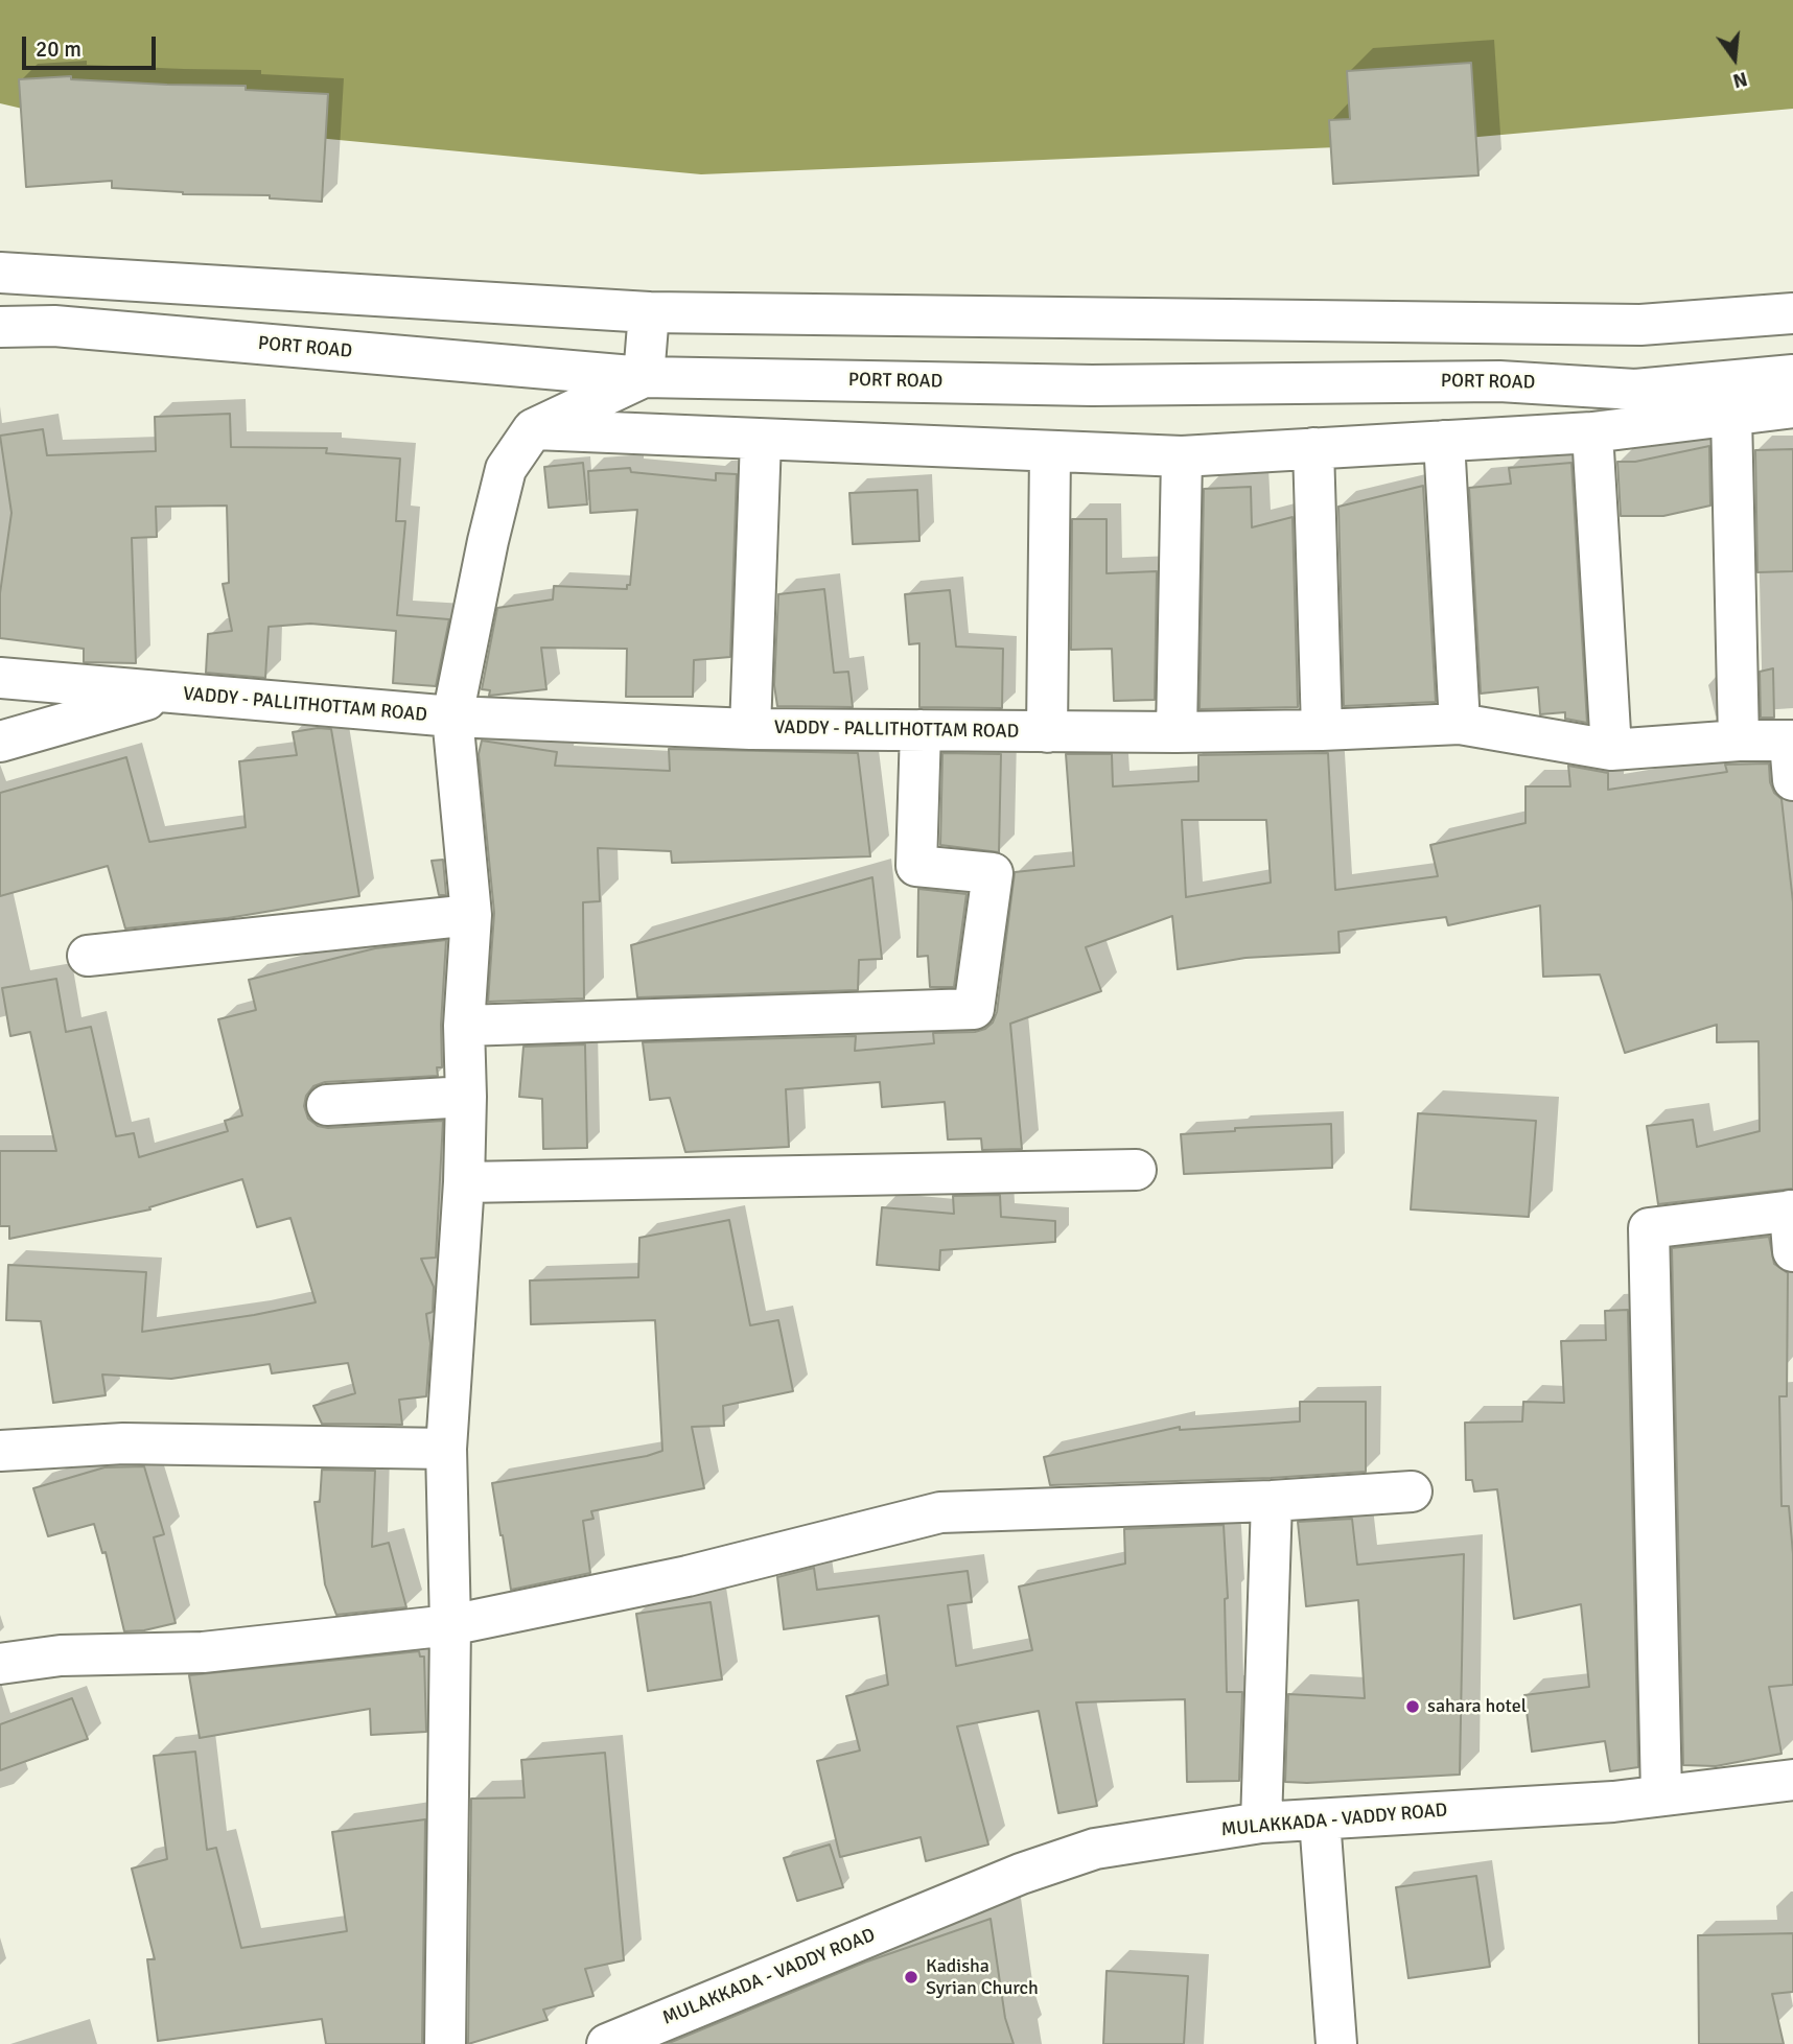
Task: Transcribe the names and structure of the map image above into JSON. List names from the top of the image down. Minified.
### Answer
{"streets":{"street":["PORT ROAD","VADDY - PALLITHOTTAM ROAD","MULAKKADA - VADDY ROAD"]},"places":["sahara hotel","Kadisha Syrian Church"],"scale_bar":"20 m","north":"bottom"}
